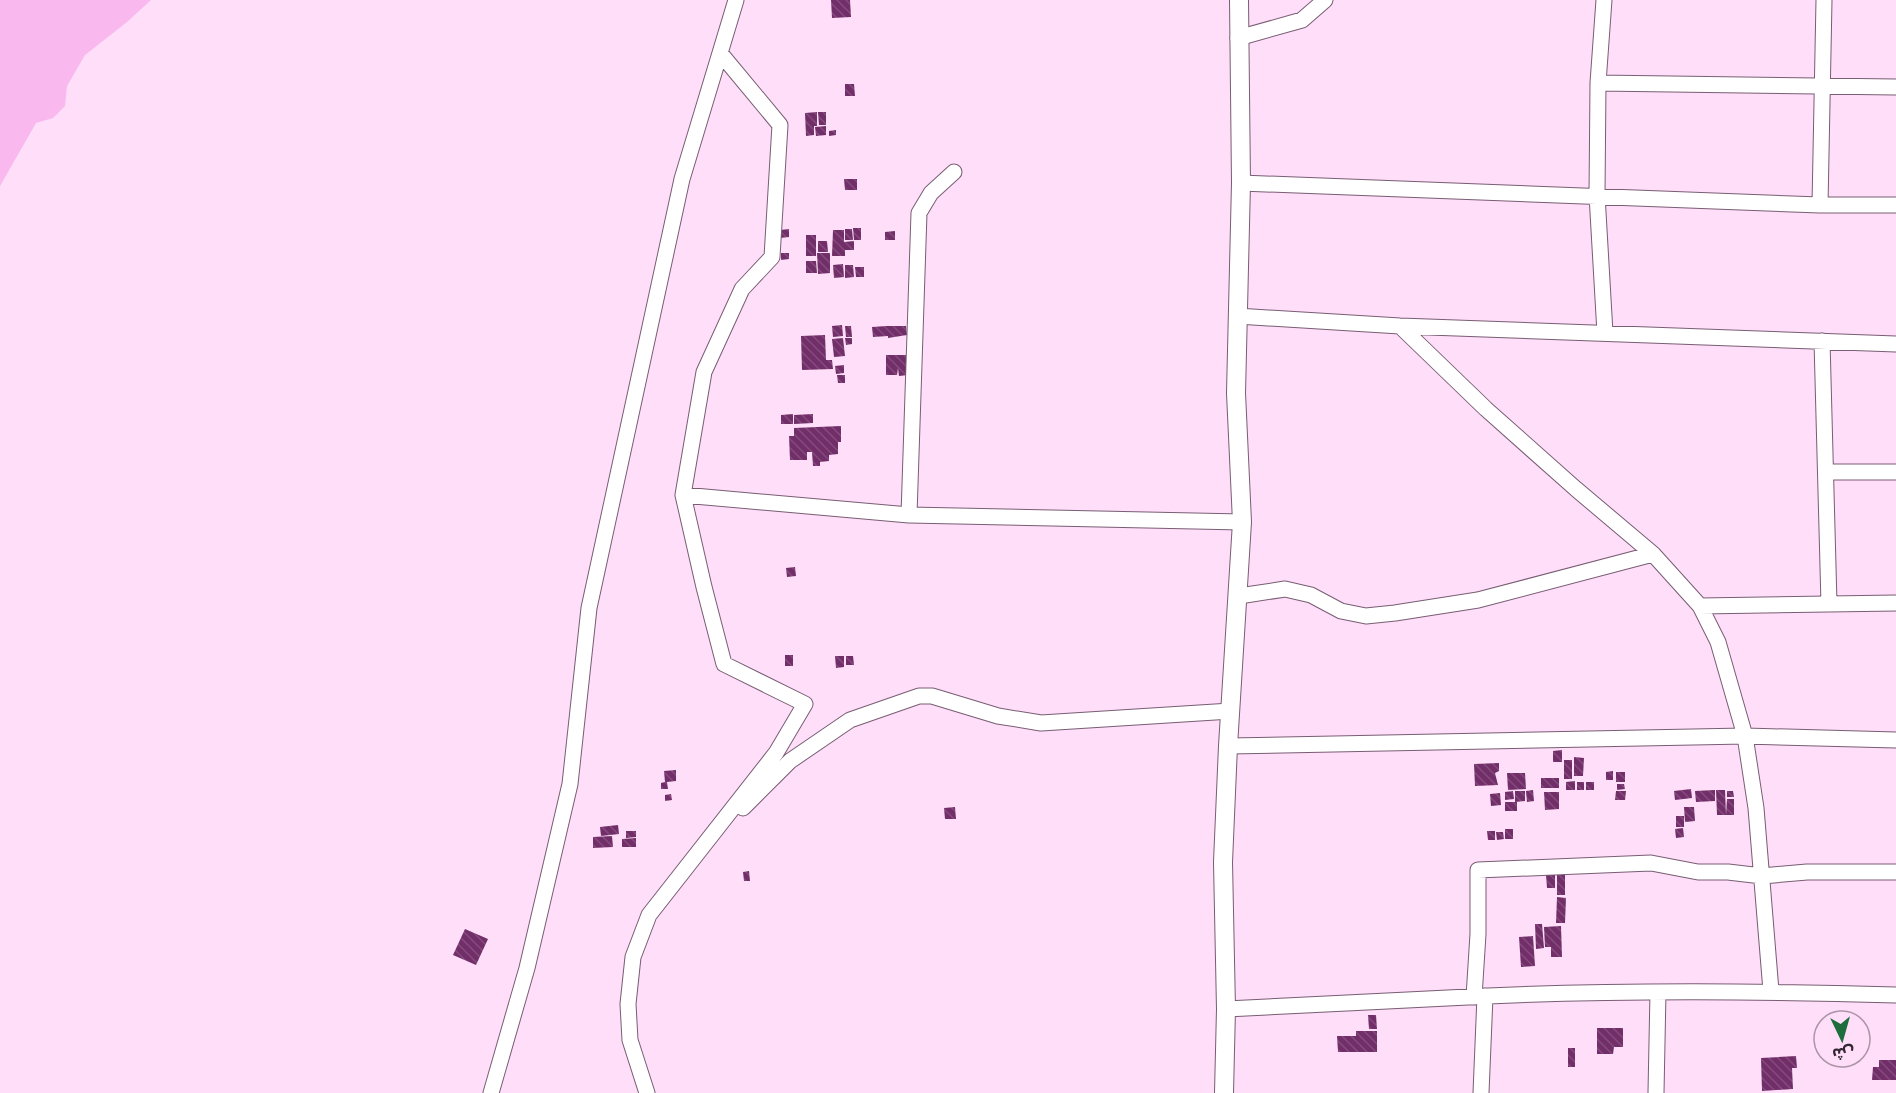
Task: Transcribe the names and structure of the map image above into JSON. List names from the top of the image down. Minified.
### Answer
{"north":"bottom"}
